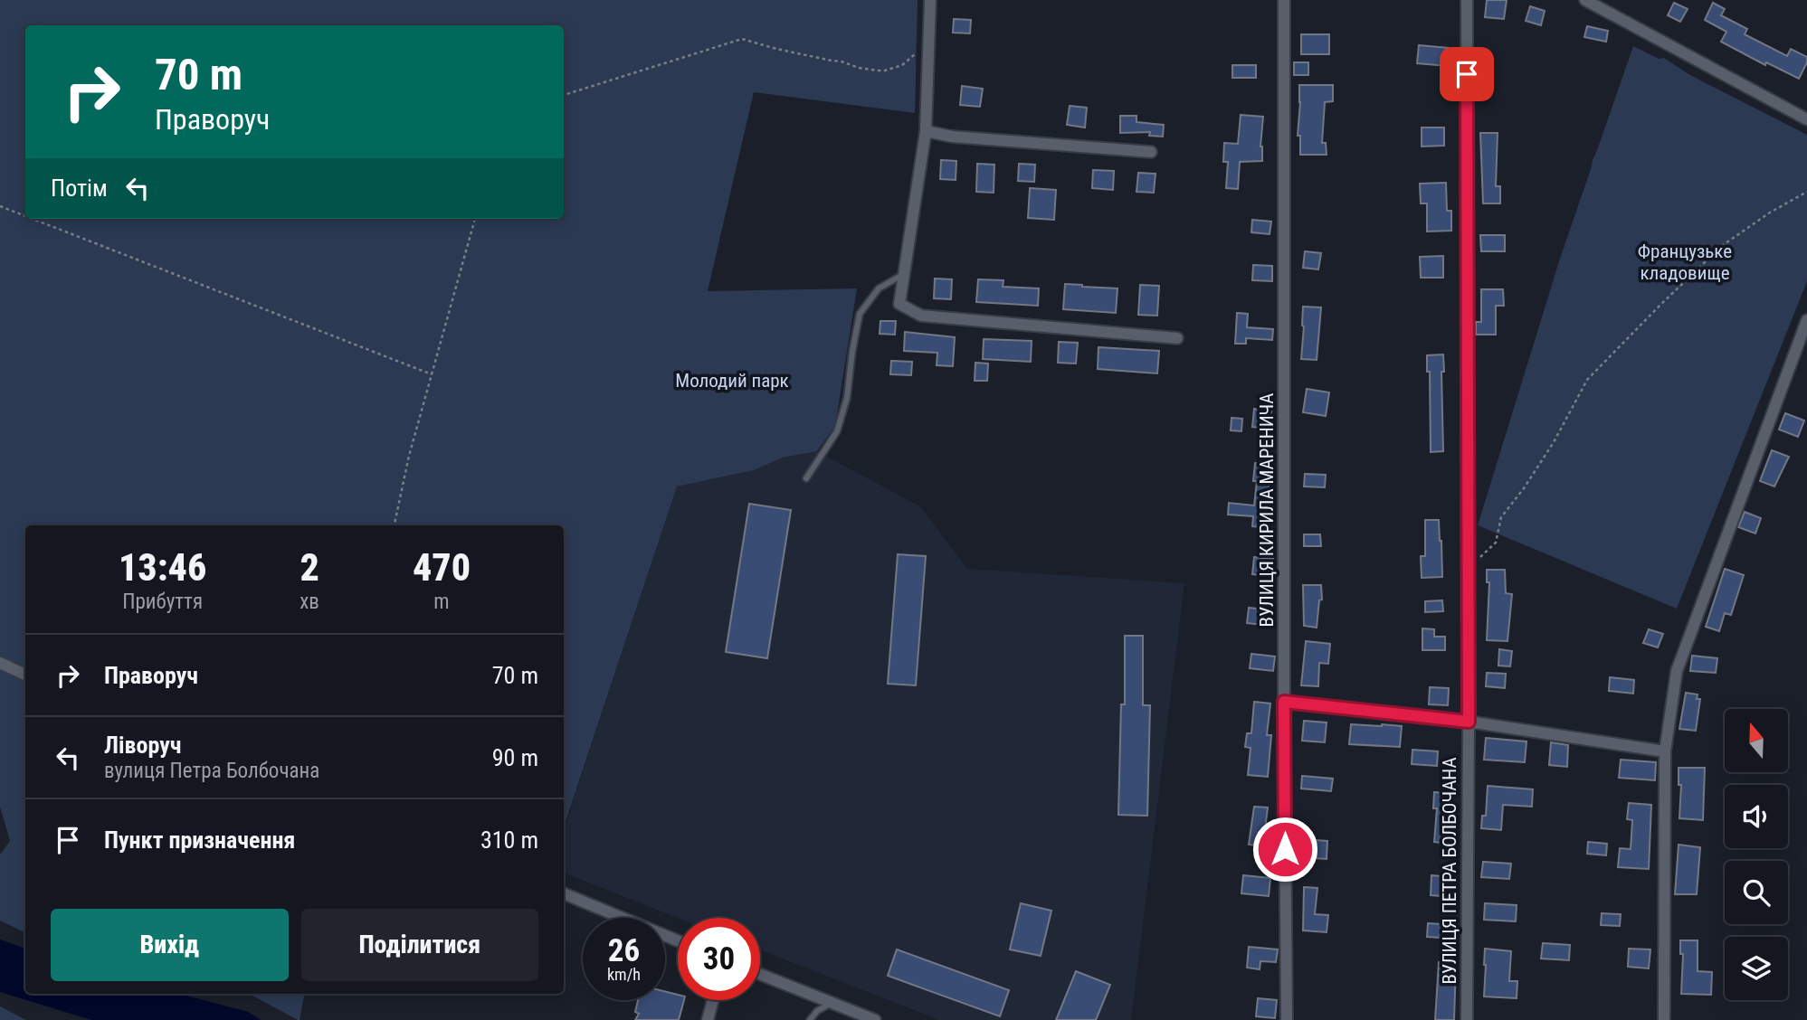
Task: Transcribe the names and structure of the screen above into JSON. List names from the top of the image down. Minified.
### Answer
{"streets":{"street":["ВУЛИЦЯ КИРИЛА МАРЕНИЧА","ВУЛИЦЯ ПЕТРА БОЛБОЧАНА"]},"parks":["Французьке кладовище","Молодий парк"],"north":"top","page":{"turn":["70 m","Праворуч"],"then":"Потім","eta":["13:46","Прибуття","2","хв","470","m"],"list":[{"name":"Праворуч","value":"70 m"},{"name":"Ліворуч","note":"вулиця Петра Болбочана","value":"90 m"},{"name":"Пункт призначення","value":"310 m"}],"buttons":["Вихід","Поділитися"],"speed":"26 km/h","limit":"30"}}
